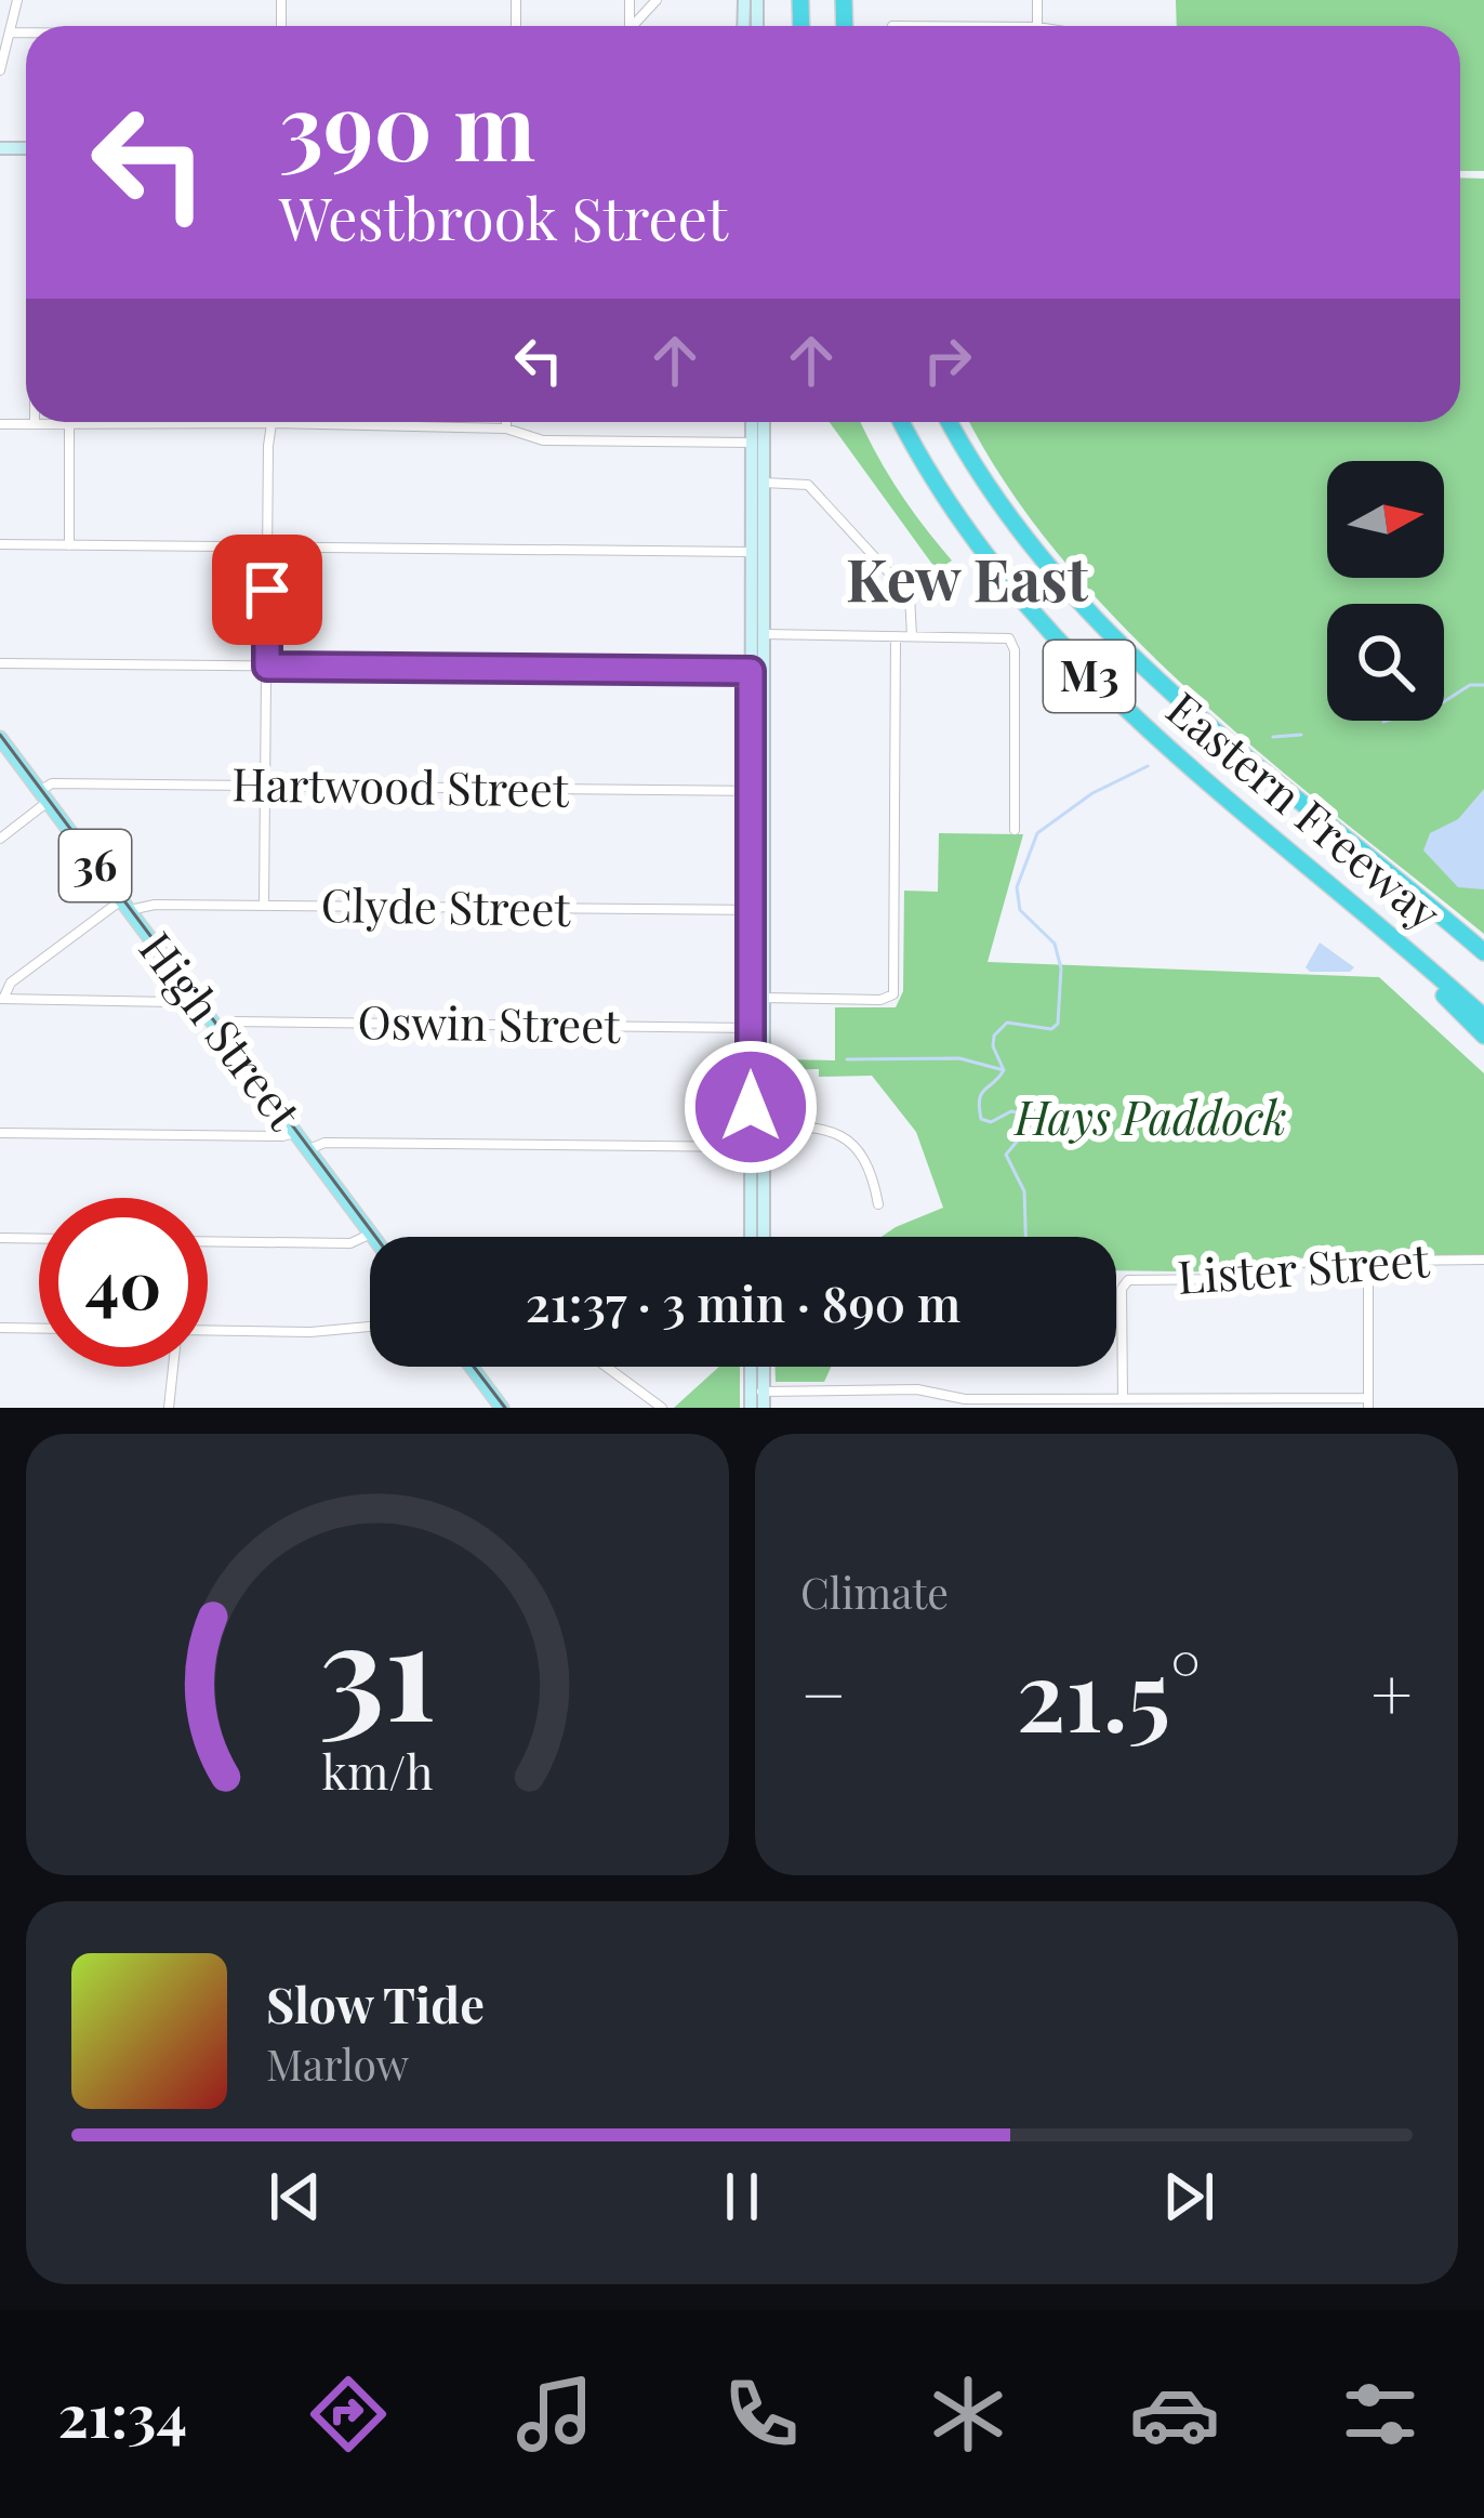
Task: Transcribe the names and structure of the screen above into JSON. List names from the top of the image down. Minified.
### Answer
{"streets":{"highway":["M3","Eastern Freeway"],"main road":["36","High Street"],"street":["Hartwood Street","Clyde Street","Oswin Street","Lister Street"]},"crossings":[["Hartwood Street","High Street"],["Clyde Street","High Street"],["Oswin Street","High Street"]],"districts":["Kew East"],"parks":["Hays Paddock"],"north":"right","page":{"turn":["390 m","Westbrook Street"],"limit":"40","trip":"21:37 · 3 min · 890 m","tile":"Climate","heat":["−","21.5°","+"],"song":["Slow Tide","Marlow"],"tabs":"21:34","gauge":["31","km/h"]}}
